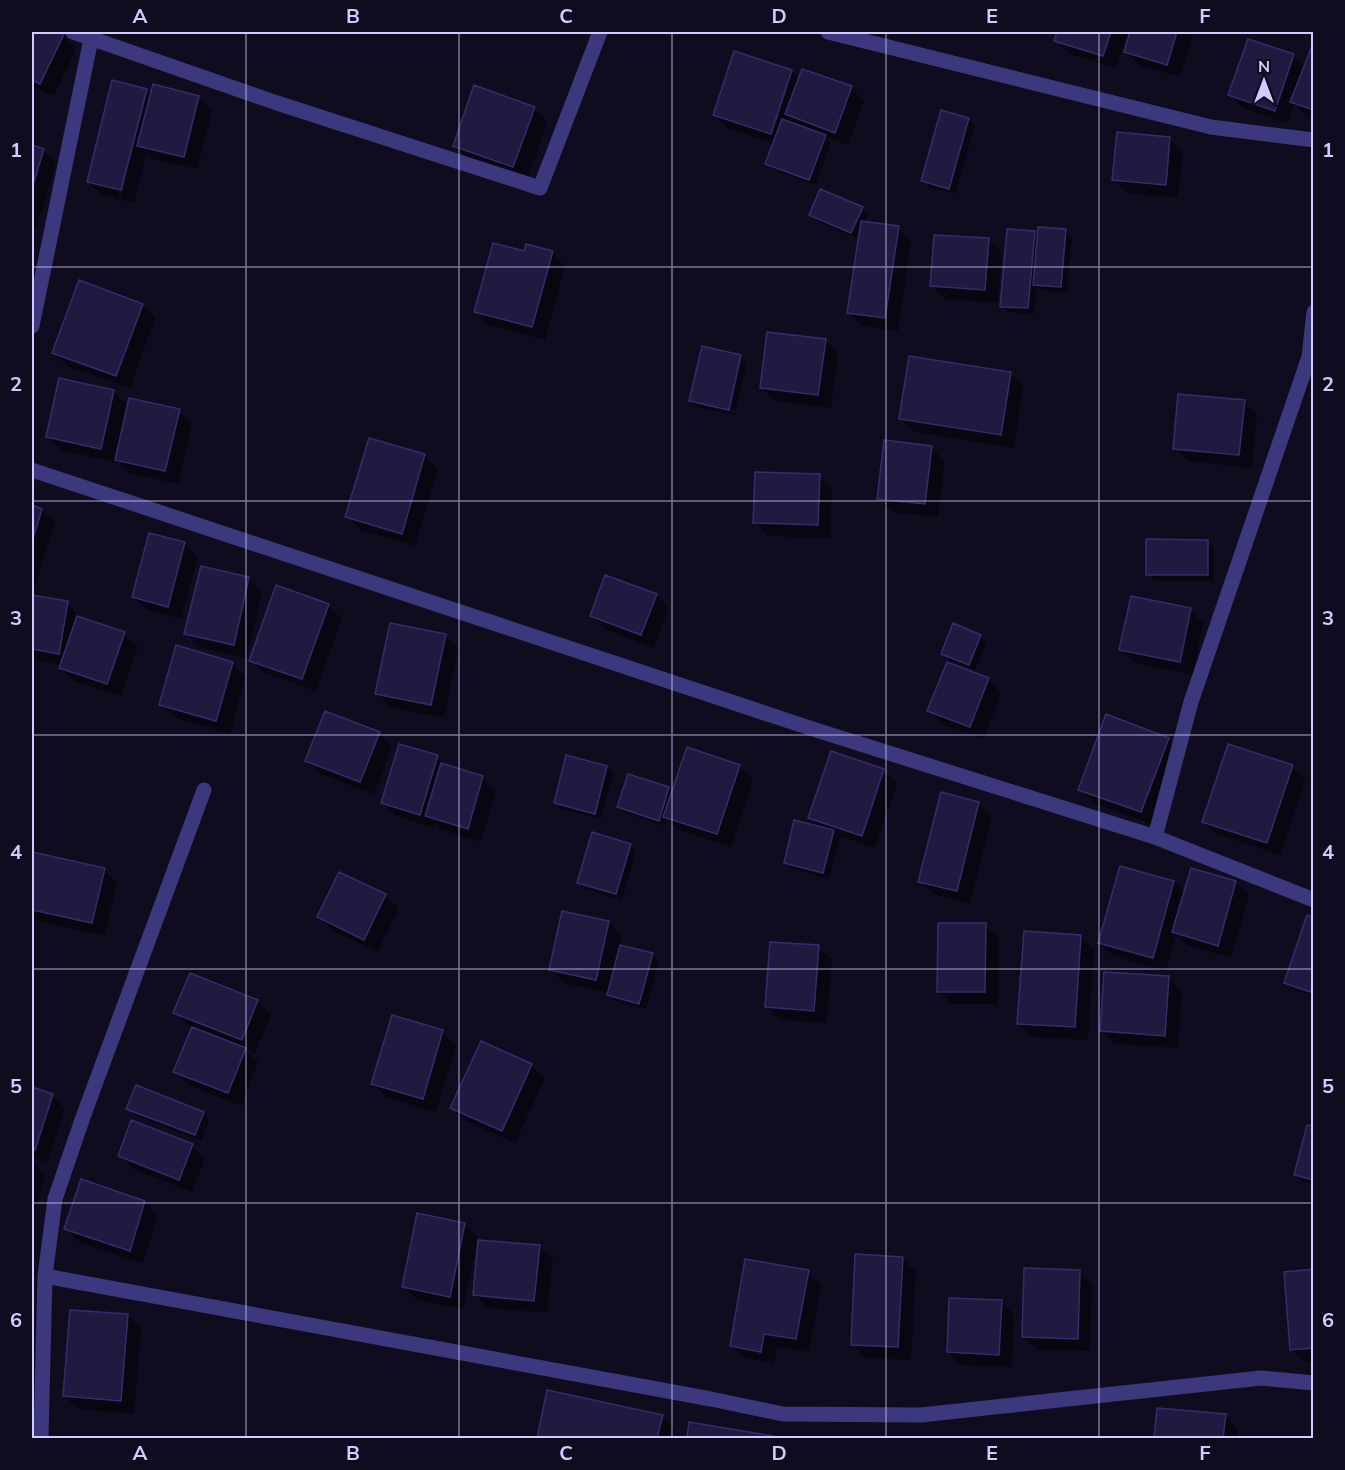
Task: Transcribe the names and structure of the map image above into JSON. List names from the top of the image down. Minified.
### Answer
{"north":"top","grid":{"columns":["A","B","C","D","E","F"],"rows":["1","2","3","4","5","6"]}}
